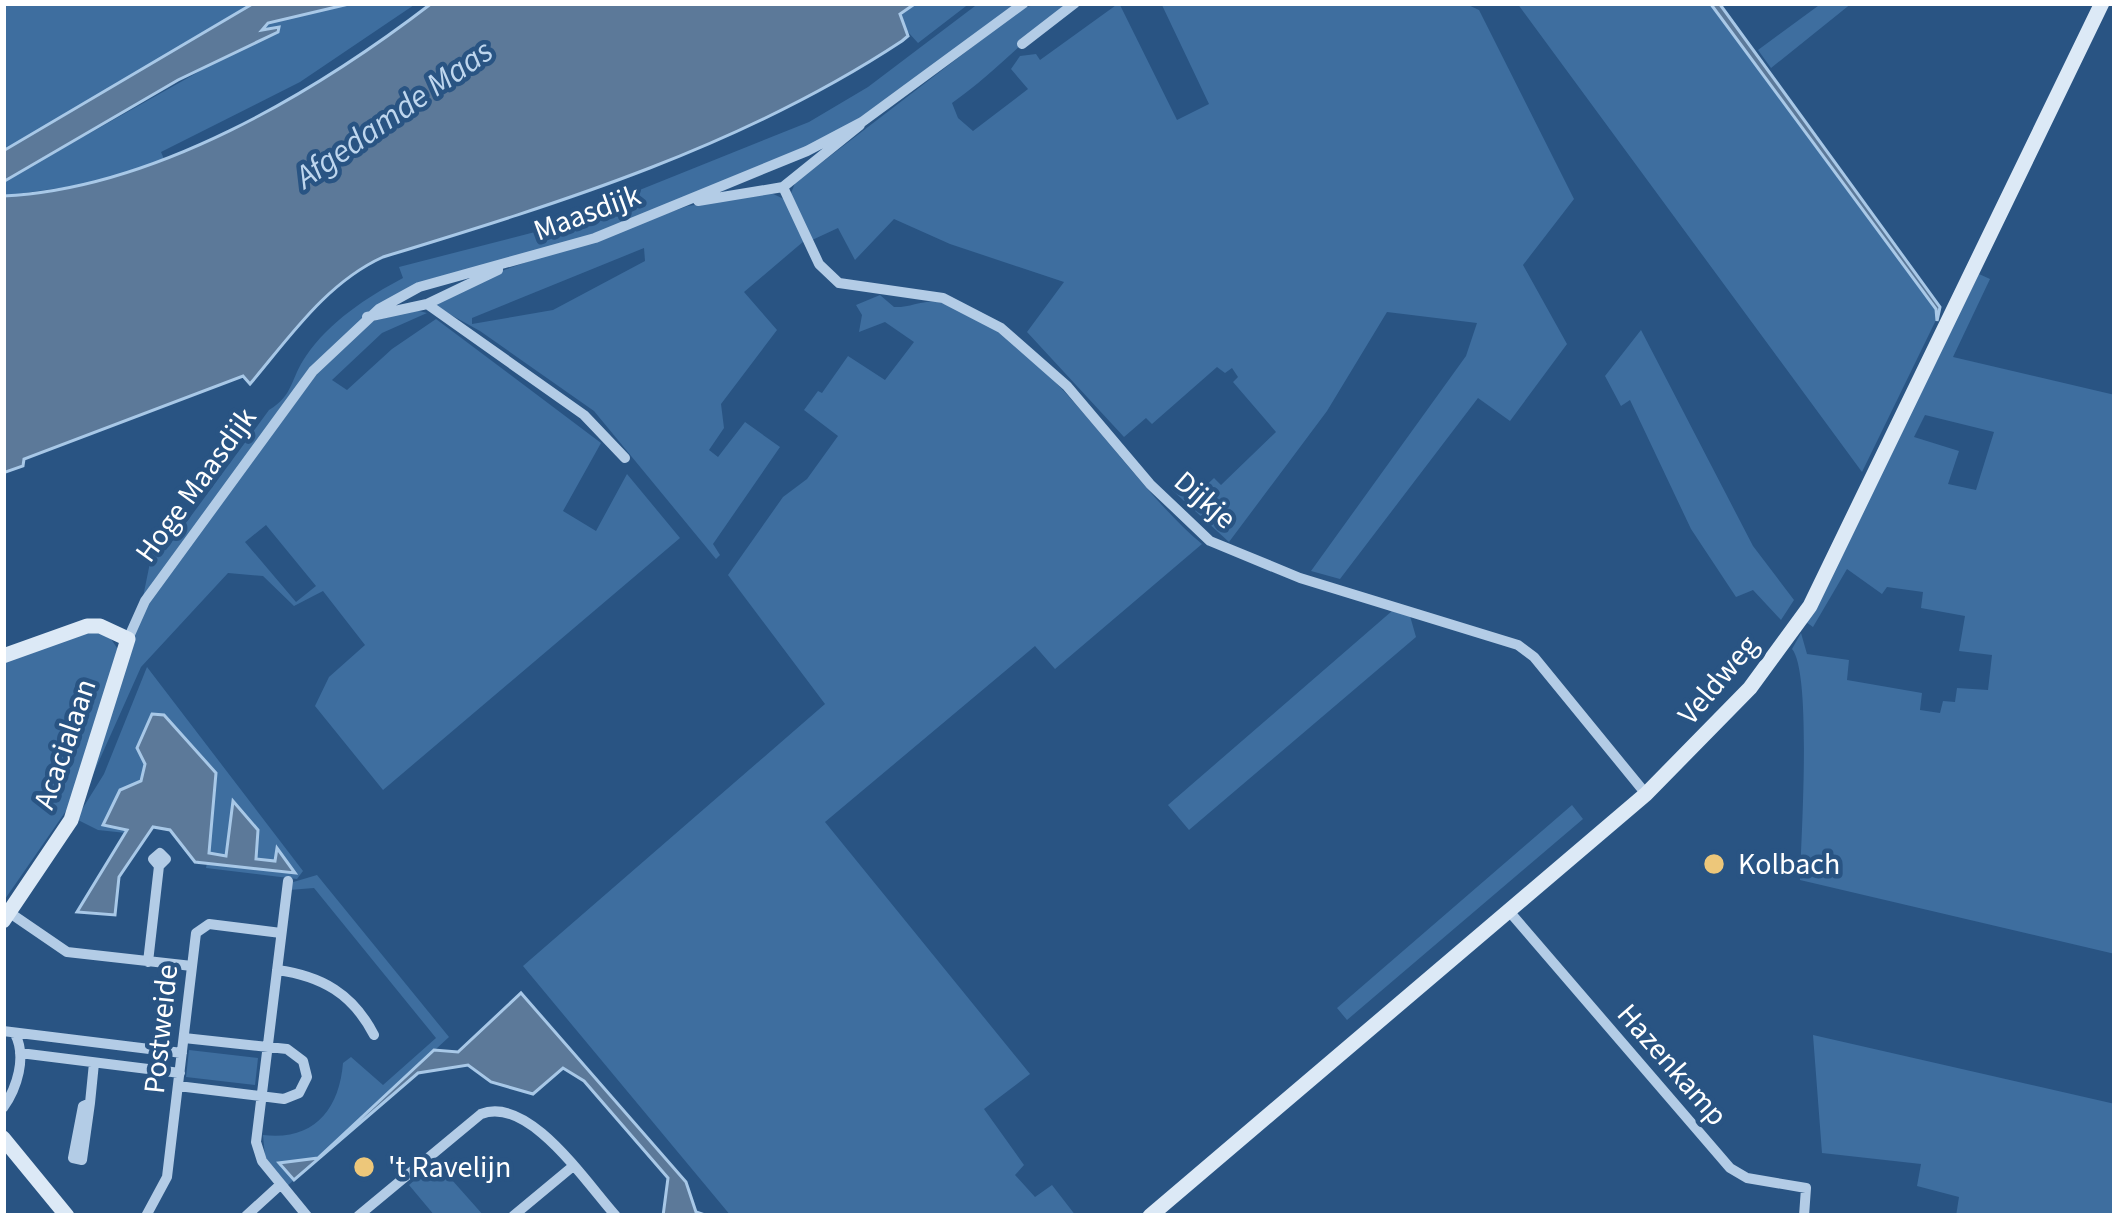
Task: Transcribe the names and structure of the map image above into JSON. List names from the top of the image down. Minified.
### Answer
{"streets":{"street":["Maasdijk","Hoge Maasdijk","Dijkje","Veldweg","Acacialaan","Postweide","Hazenkamp"]},"crossings":[["Maasdijk","Hoge Maasdijk"],["Maasdijk","Dijkje"],["Hoge Maasdijk","Acacialaan"],["Dijkje","Veldweg"],["Veldweg","Hazenkamp"]],"water":["Afgedamde Maas"],"places":["Kolbach","'t Ravelijn"]}
